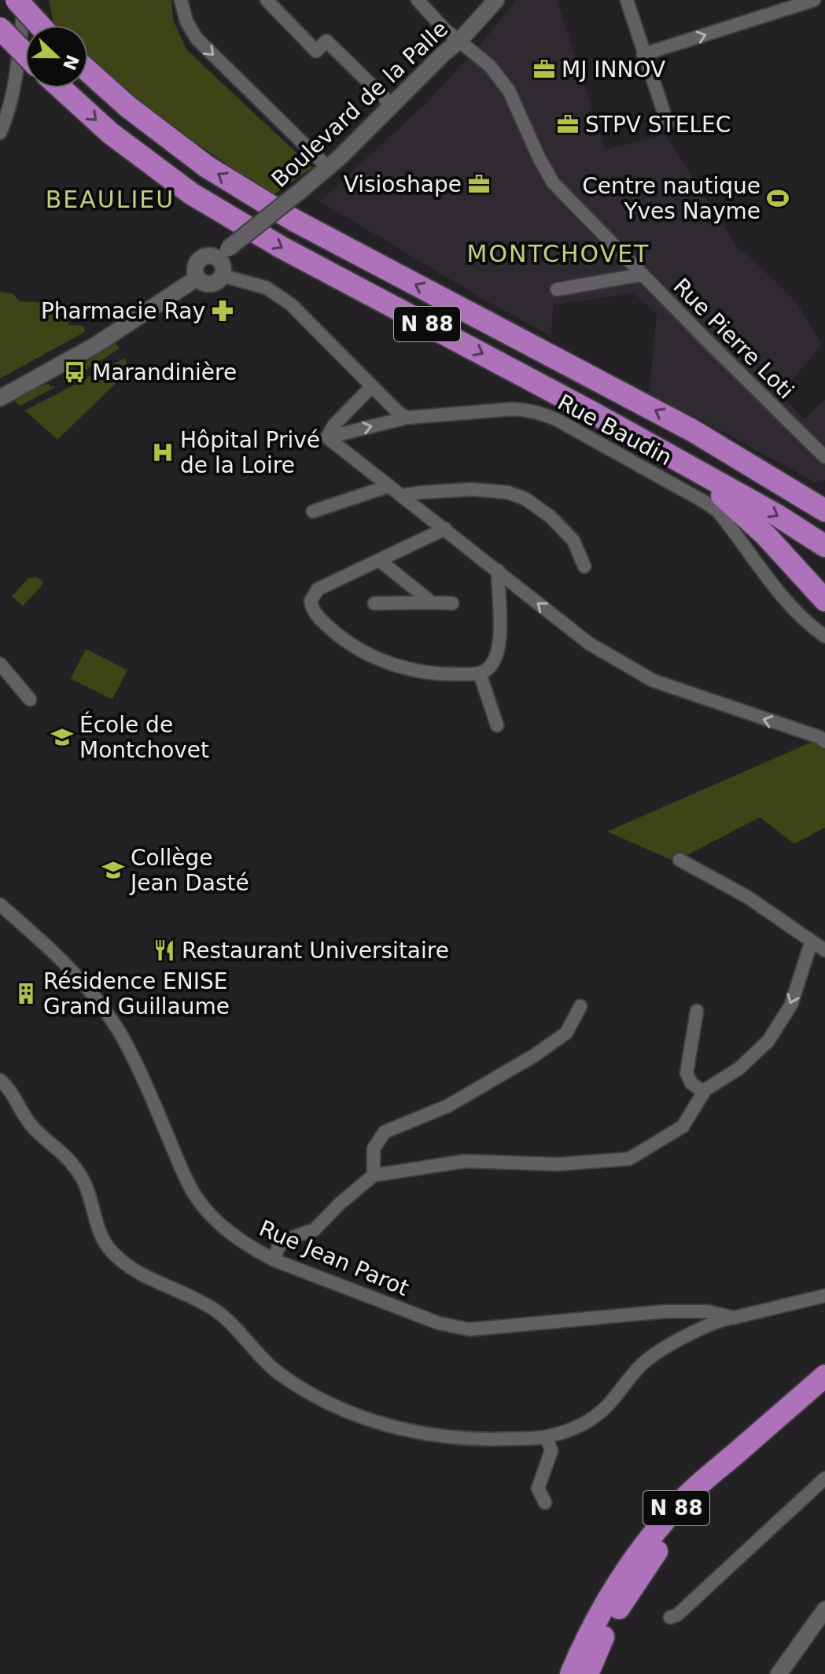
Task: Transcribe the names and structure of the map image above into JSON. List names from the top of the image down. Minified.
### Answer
{"streets":{"highway":["N 88"],"street":["Boulevard de la Palle","Rue Pierre Loti","Rue Baudin","Rue Jean Parot"]},"crossings":[["Boulevard de la Palle","Rue Pierre Loti"]],"districts":["BEAULIEU","MONTCHOVET"],"places":{"office":["MJ INNOV","STPV STELEC","Visioshape"],"sports":["Centre nautique Yves Nayme"],"pharmacy":["Pharmacie Ray"],"bus stop":["Marandinière"],"hospital":["Hôpital Privé de la Loire"],"school or university":["École de Montchovet","Collège Jean Dasté"],"restaurant":["Restaurant Universitaire"],"building":["Résidence ENISE Grand Guillaume"]},"north":"right"}
